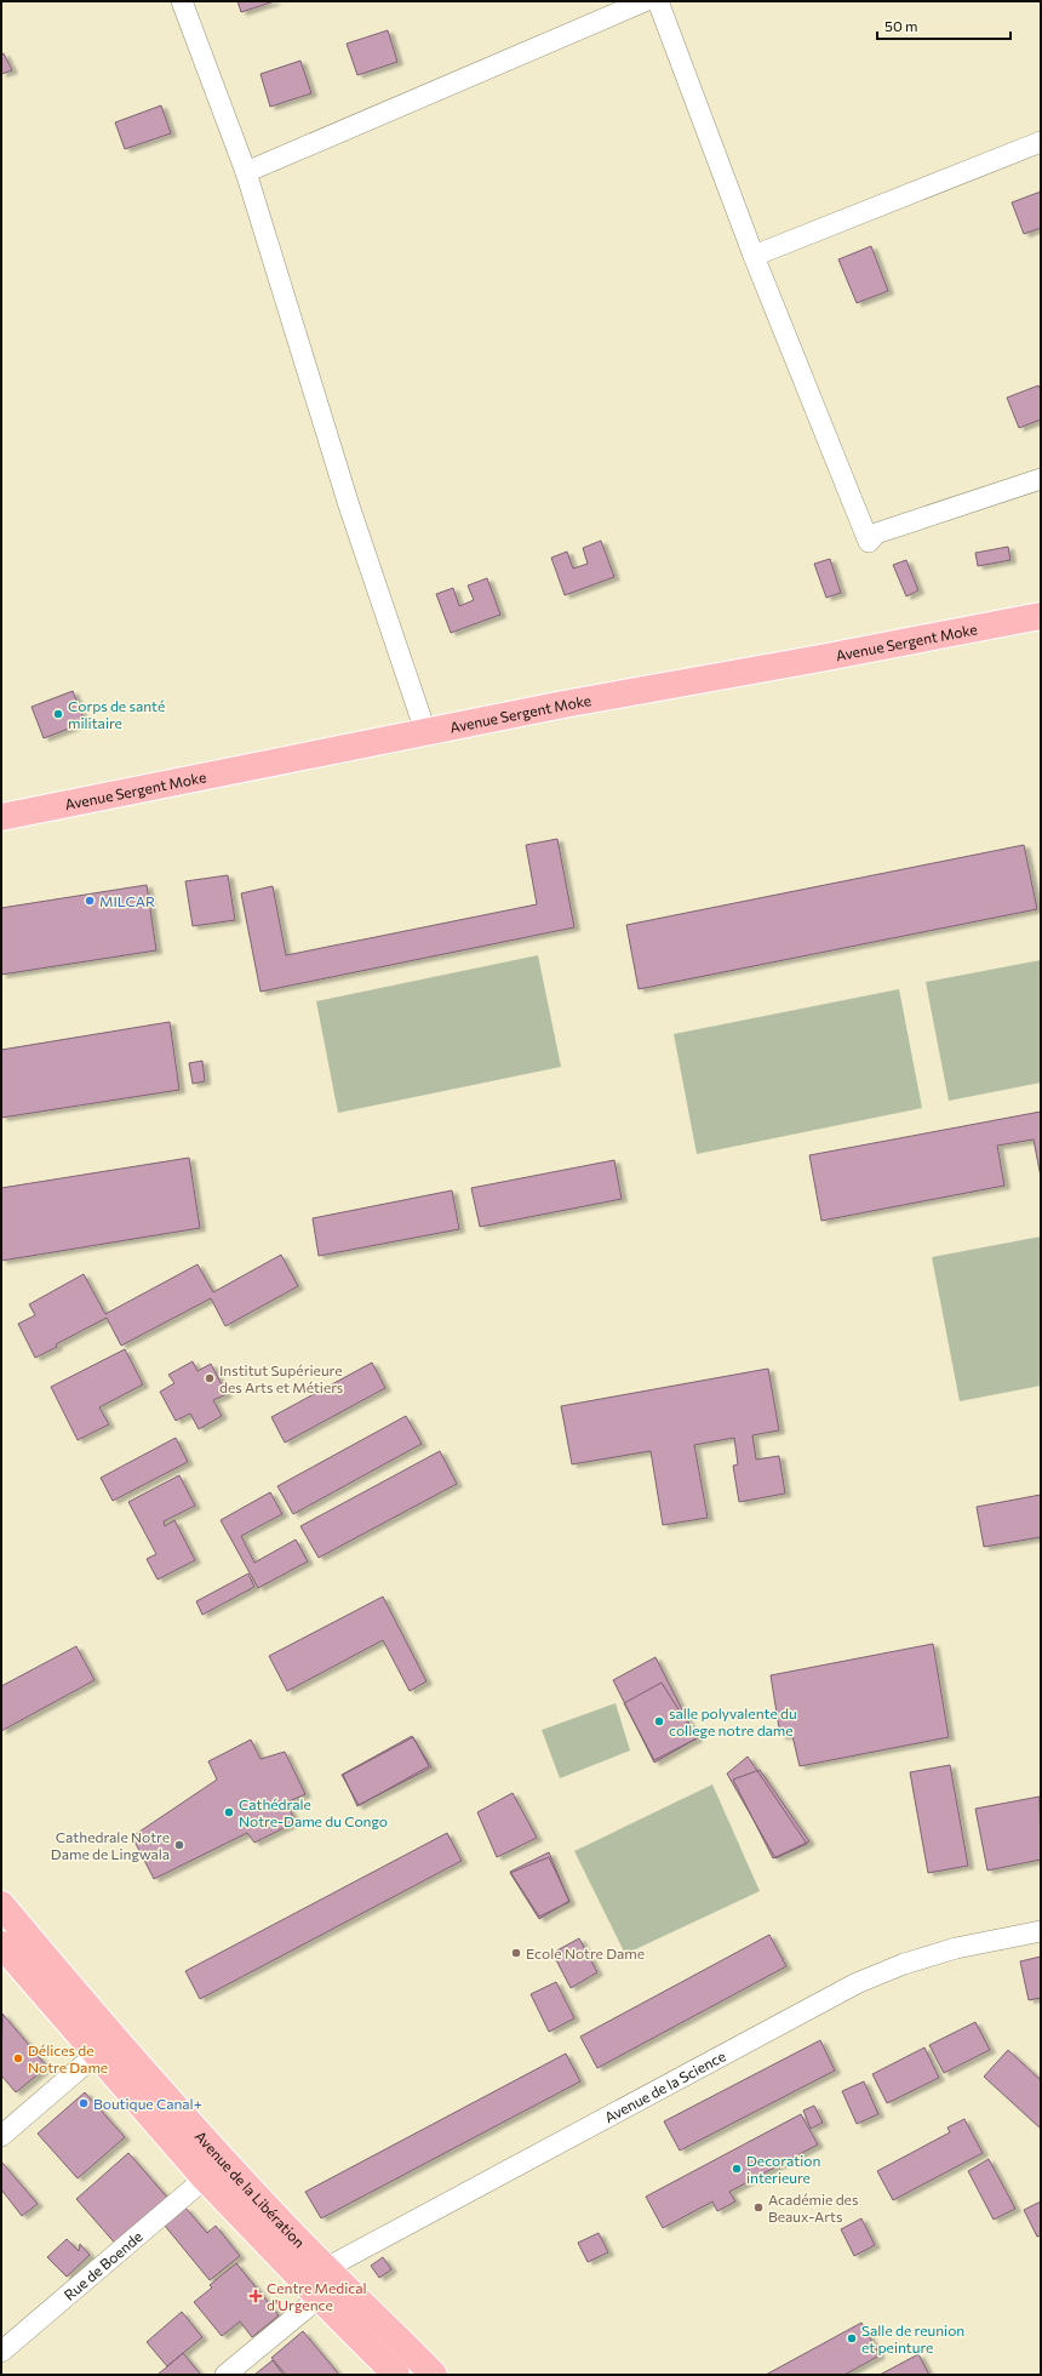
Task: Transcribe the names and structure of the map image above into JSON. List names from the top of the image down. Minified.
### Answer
{"streets":{"main road":["Avenue Sergent Moke","Avenue de la Libération"],"street":["Avenue de la Science","Rue de Boende"]},"crossings":[["Avenue de la Science","Avenue de la Libération"],["Avenue de la Libération","Rue de Boende"]],"places":{"other":["Corps de santé militaire","MILCAR","Institut Supérieure des Arts et Métiers","salle polyvalente du college notre dame","Cathédrale Notre-Dame du Congo","Cathedrale Notre Dame de Lingwala","Ecole Notre Dame","Délices de Notre Dame","Boutique Canal+","Decoration interieure","Académie des Beaux-Arts","Salle de reunion et peinture"],"health":["Centre Medical d'Urgence"]},"scale_bar":"50 m"}
